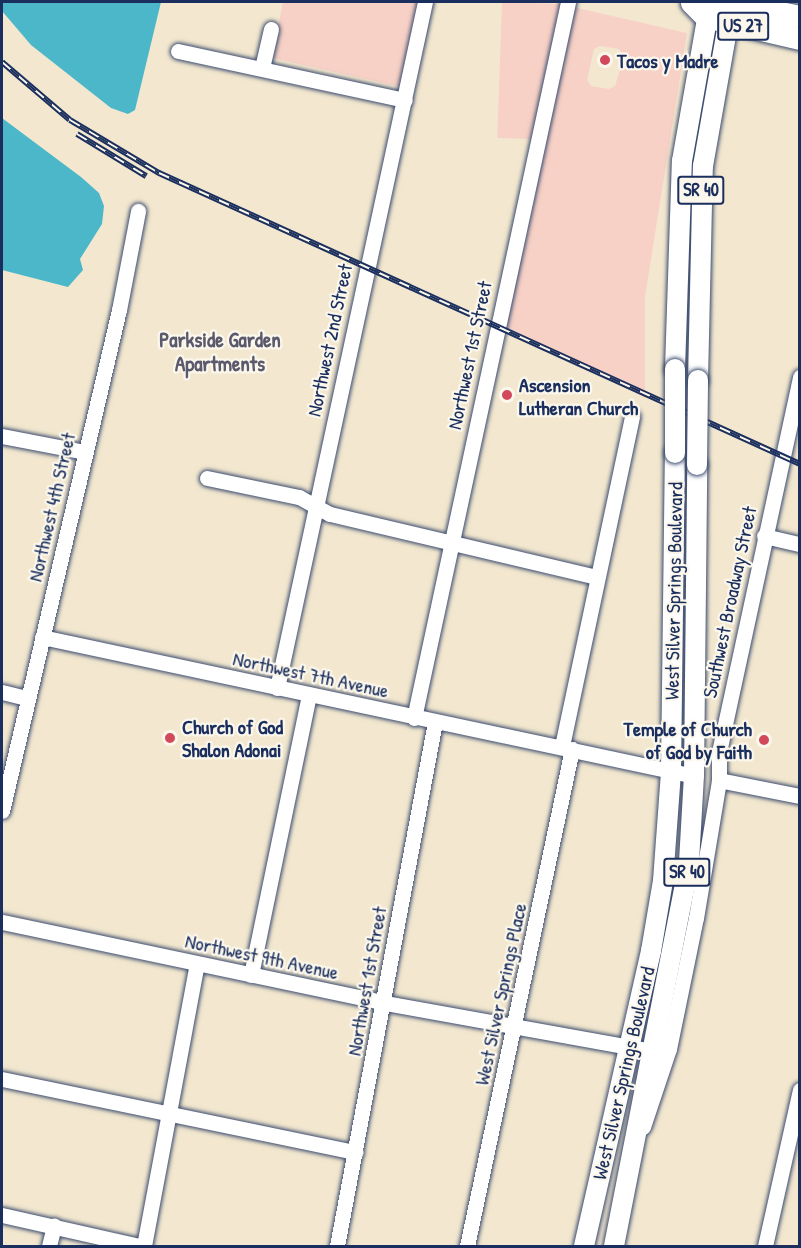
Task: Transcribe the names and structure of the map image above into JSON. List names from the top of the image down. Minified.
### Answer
{"streets":{"highway":["US 27"],"main road":["SR 40","West Silver Springs Boulevard"],"street":["Northwest 2nd Street","Northwest 1st Street","Northwest 4th Street","Southwest Broadway Street","Northwest 7th Avenue","Northwest 9th Avenue","West Silver Springs Place"]},"crossings":[["US 27","West Silver Springs Boulevard"],["Northwest 2nd Street","Northwest 7th Avenue"],["Northwest 1st Street","Northwest 7th Avenue"],["Northwest 1st Street","Northwest 9th Avenue"],["Northwest 4th Street","Northwest 7th Avenue"],["West Silver Springs Boulevard","Southwest Broadway Street"],["West Silver Springs Boulevard","Northwest 7th Avenue"],["West Silver Springs Boulevard","Northwest 9th Avenue"],["Northwest 7th Avenue","West Silver Springs Place"],["Northwest 9th Avenue","West Silver Springs Place"]],"districts":["Parkside Garden Apartments"],"places":["Tacos y Madre","Ascension Lutheran Church","Church of God Shalon Adonai","Temple of Church of God by Faith"]}
